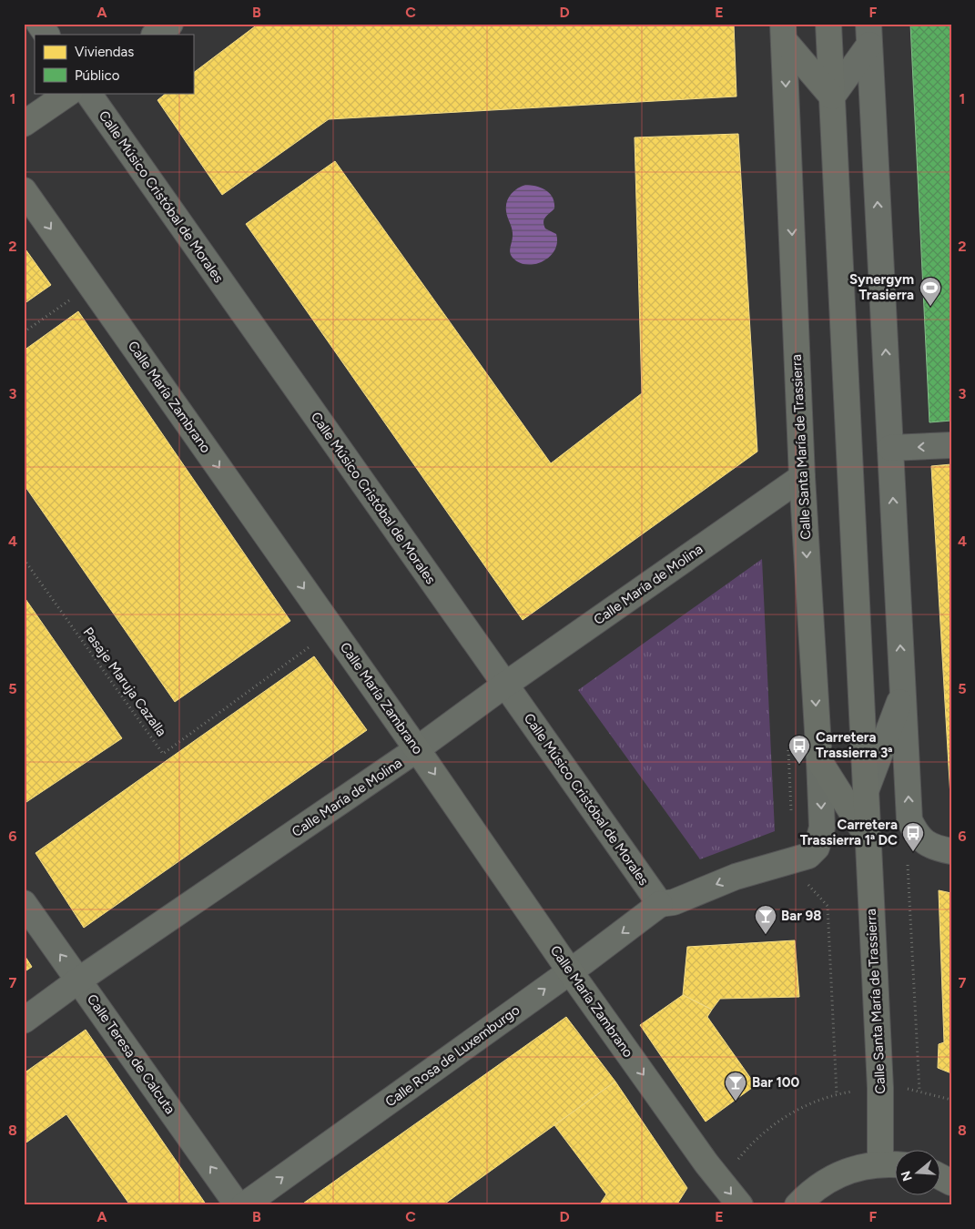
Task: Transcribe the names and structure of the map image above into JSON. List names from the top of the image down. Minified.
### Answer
{"streets":{"main road":["Calle María Zambrano","Calle Santa María de Trassierra"],"street":["Calle Músico Cristóbal de Morales","Calle María de Molina","Calle Teresa de Calcuta","Calle Rosa de Luxemburgo"],"path":["Pasaje Maruja Cazalla"]},"crossings":[["Calle Músico Cristóbal de Morales","Calle María de Molina"],["Calle Músico Cristóbal de Morales","Calle Rosa de Luxemburgo"],["Calle María Zambrano","Calle María de Molina"],["Calle María Zambrano","Calle Rosa de Luxemburgo"],["Calle Santa María de Trassierra","Calle María de Molina"],["Calle María de Molina","Calle Teresa de Calcuta"]],"one_way":["Calle María Zambrano","Calle Teresa de Calcuta"],"places":{"sports":["Synergym Trasierra"],"bus stop":["Carretera Trassierra 3ª","Carretera Trassierra 1ª DC"],"bar":["Bar 98","Bar 100"]},"legend":["Viviendas","Público"],"north":"left","grid":{"columns":["A","B","C","D","E","F"],"rows":["1","2","3","4","5","6","7","8"]}}
